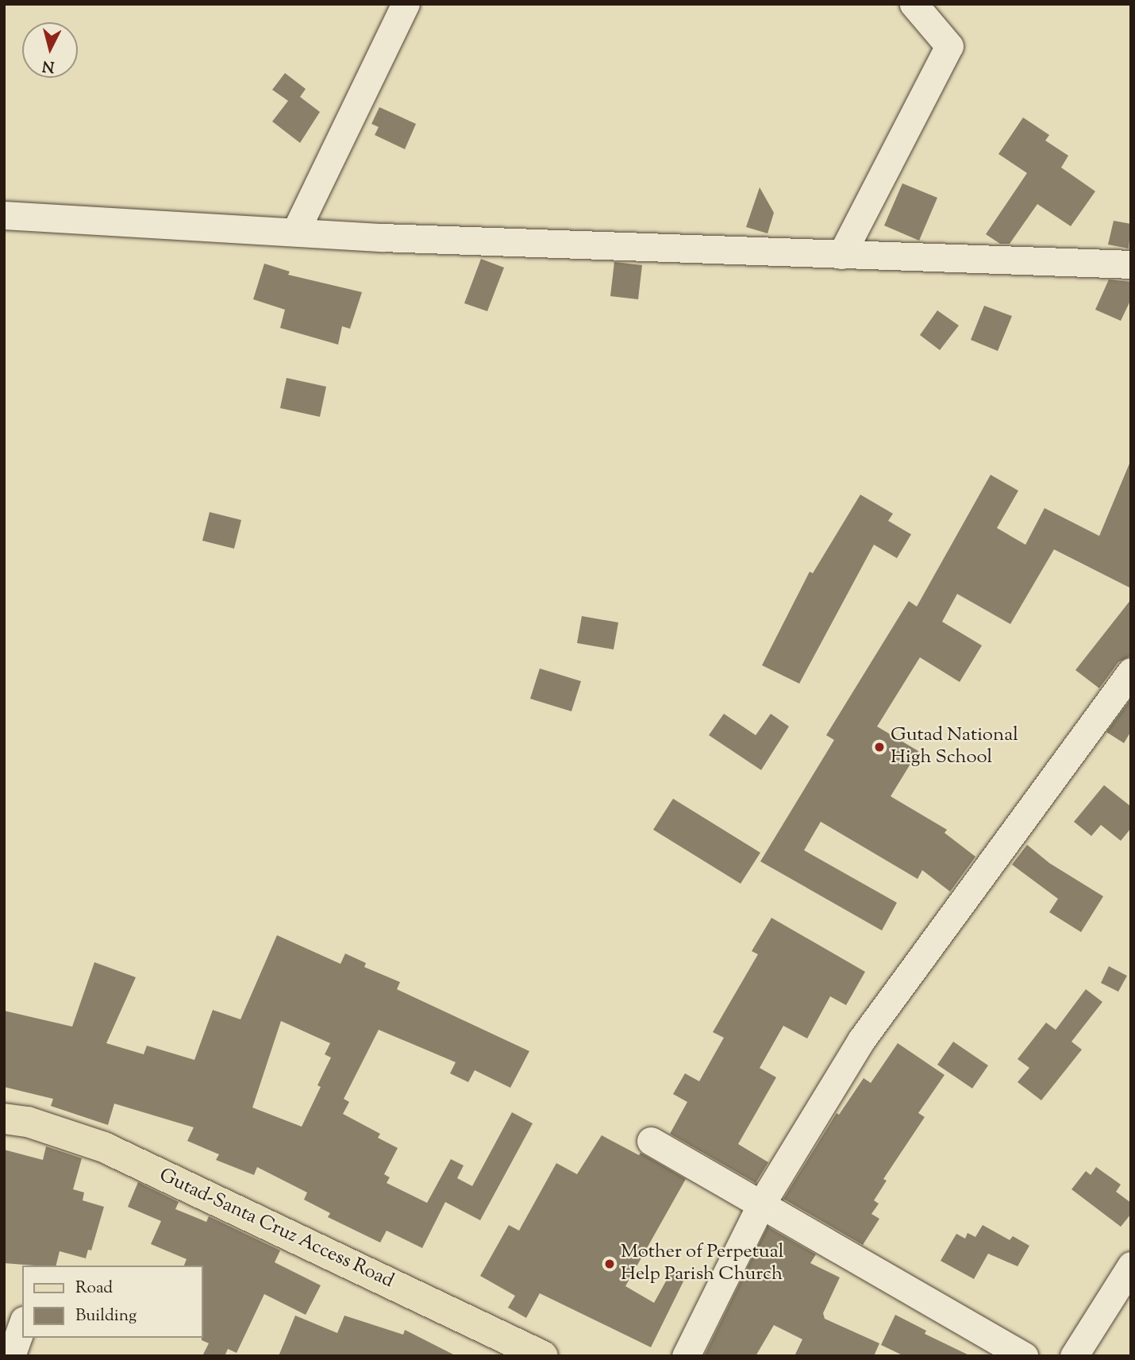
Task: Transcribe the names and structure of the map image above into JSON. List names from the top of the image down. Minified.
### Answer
{"streets":{"main road":["Gutad-Santa Cruz Access Road"]},"places":["Gutad National High School","Mother of Perpetual Help Parish Church"],"legend":["Road","Building"],"north":"bottom"}
